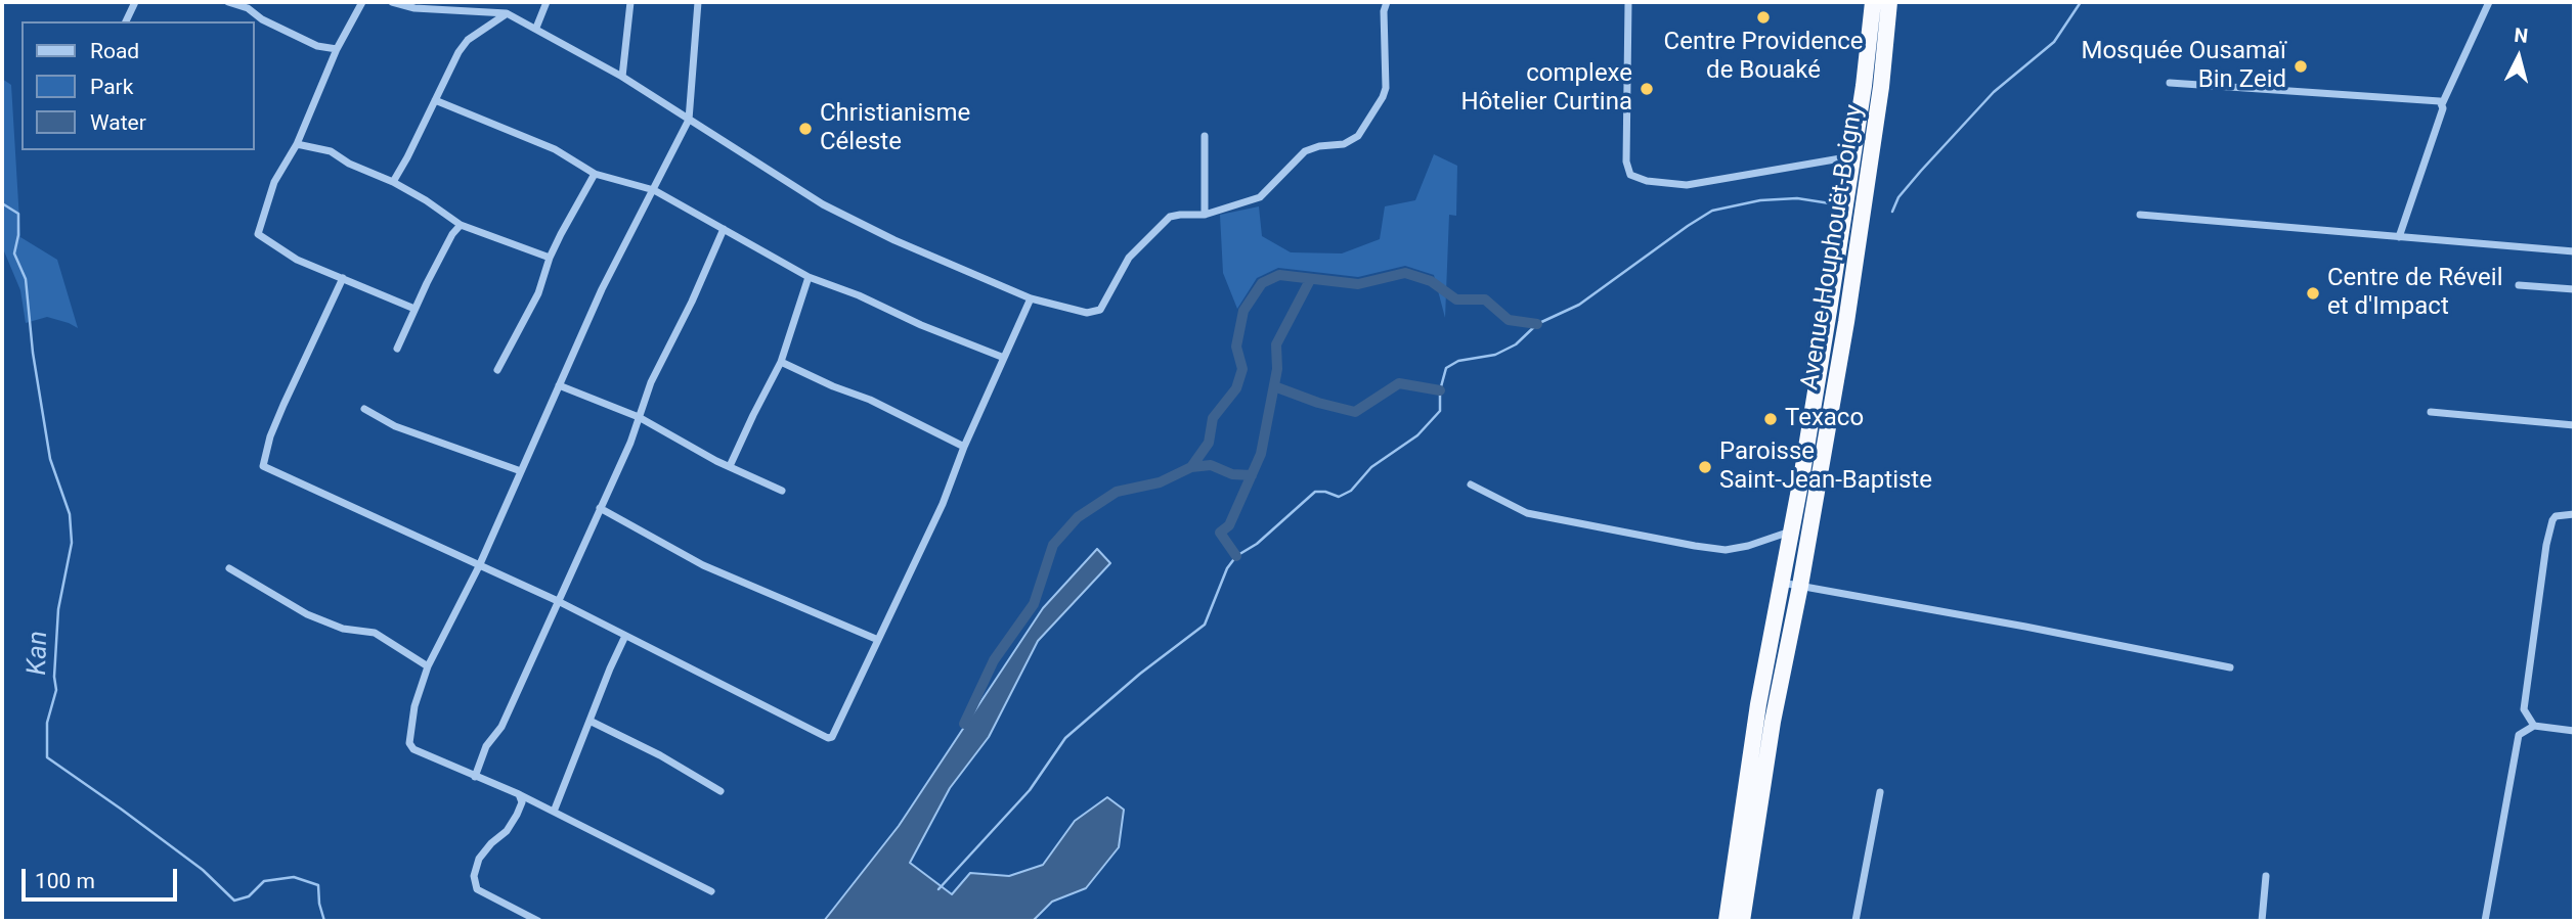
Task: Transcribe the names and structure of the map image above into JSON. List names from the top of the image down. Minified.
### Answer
{"streets":{"highway":["Avenue Houphouët-Boigny"]},"water":["Kan"],"places":["Centre Providence de Bouaké","Mosquée Ousamaï Bin Zeid","complexe Hôtelier Curtina","Christianisme Céleste","Centre de Réveil et d'Impact","Texaco","Paroisse Saint-Jean-Baptiste"],"legend":["Road","Park","Water"],"scale_bar":"100 m","north":"top"}
